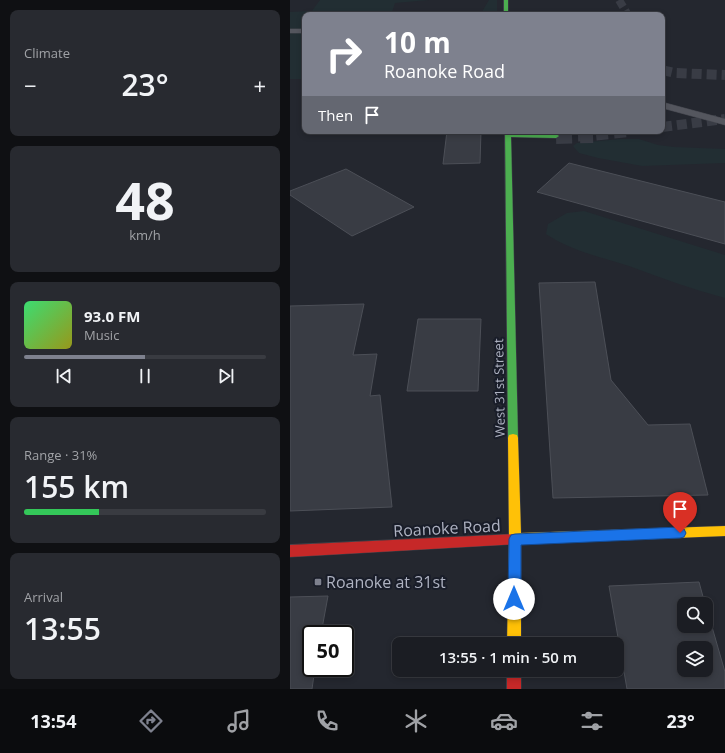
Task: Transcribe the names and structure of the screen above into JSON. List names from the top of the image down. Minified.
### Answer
{"streets":{"main road":["West 31st Street","Roanoke Road"]},"crossings":[["West 31st Street","Roanoke Road"]],"places":{"transit":["Roanoke at 31st"]},"page":{"tile":["Climate",["48","km/h"],["Range · 31%","155 km"],["Arrival","13:55"]],"turn":["10 m","Roanoke Road"],"heat":["−","23°","+"],"then":"Then","song":["93.0 FM","Music"],"limit":"50","trip":"13:55 · 1 min · 50 m","tabs":["13:54","23°"]}}
